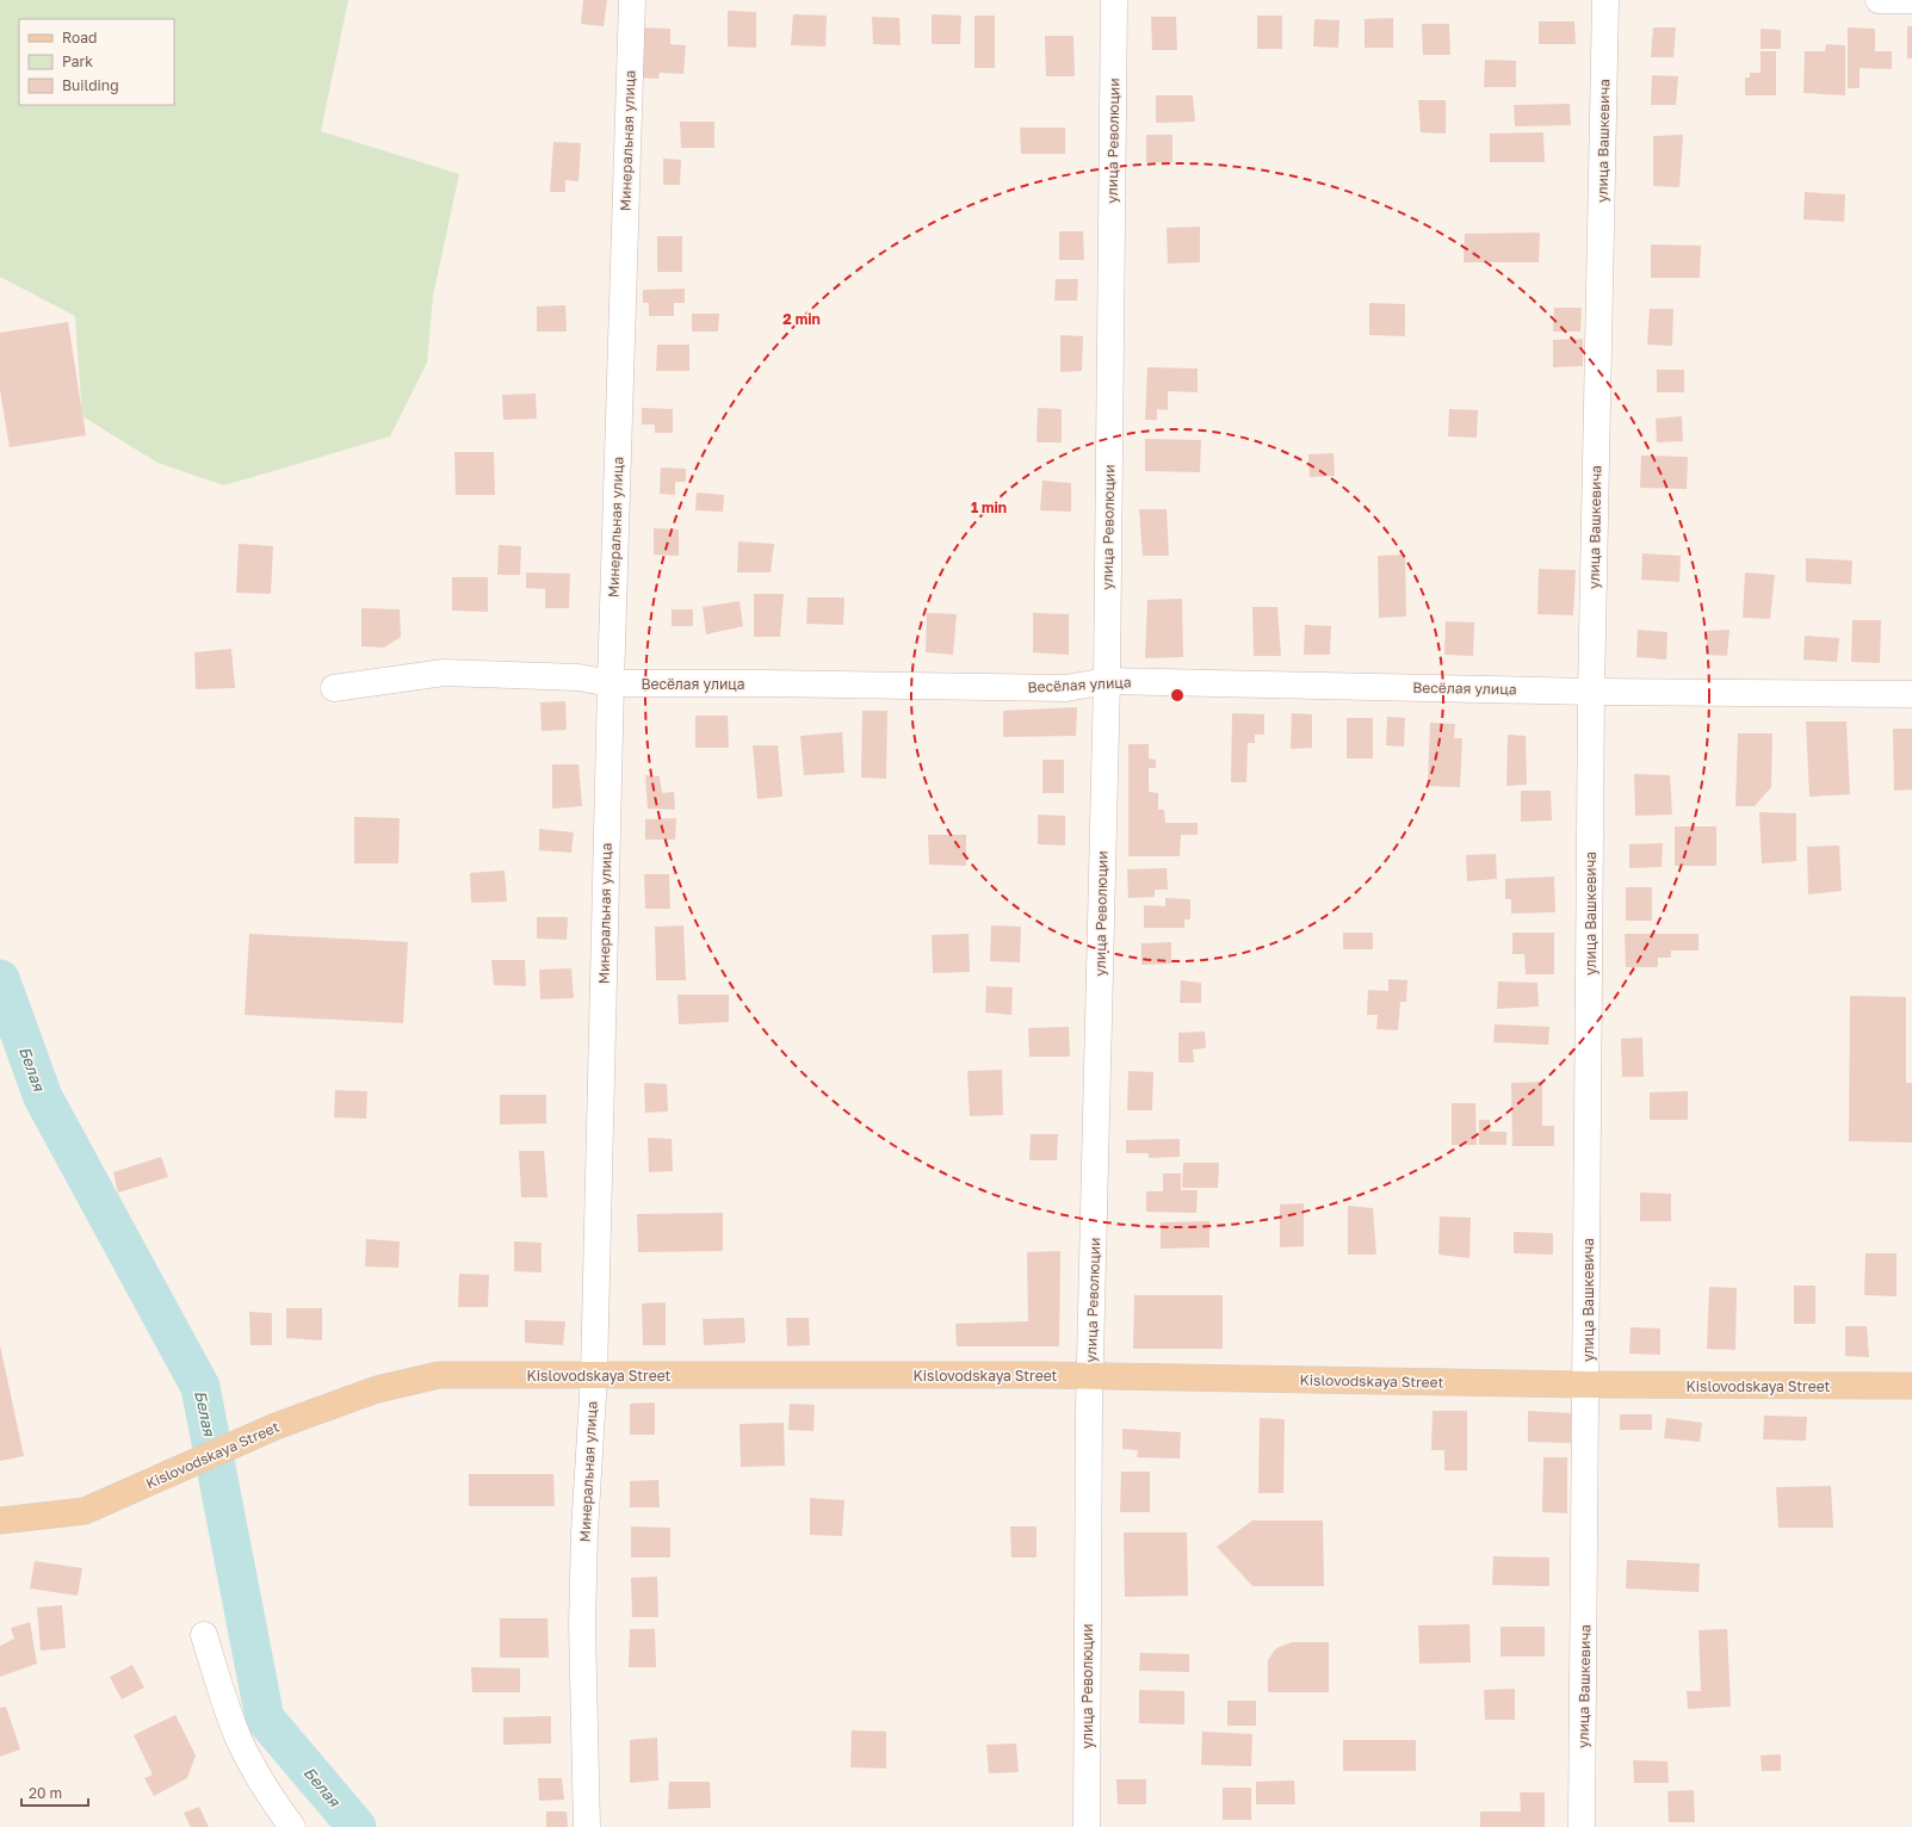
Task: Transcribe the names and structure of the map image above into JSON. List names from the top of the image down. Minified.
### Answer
{"streets":{"main road":["Kislovodskaya Street"],"street":["Минеральная улица","улица Революции","улица Вашкевича","Весёлая улица"]},"crossings":[["Минеральная улица","Весёлая улица"],["Минеральная улица","Kislovodskaya Street"],["улица Революции","Весёлая улица"],["улица Революции","Kislovodskaya Street"],["улица Вашкевича","Весёлая улица"],["улица Вашкевича","Kislovodskaya Street"]],"water":["Белая"],"legend":["Road","Park","Building"],"scale_bar":"20 m","rings":["2 min","1 min"]}
